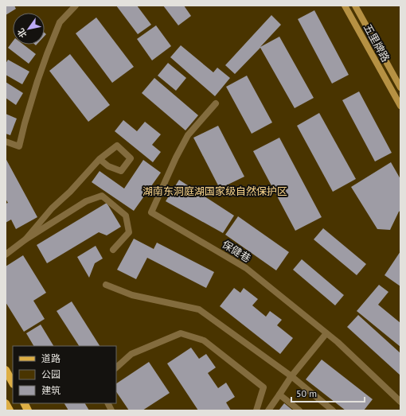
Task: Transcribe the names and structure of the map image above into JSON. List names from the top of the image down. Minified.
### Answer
{"streets":{"main road":["五里牌路"],"street":["保健巷"]},"parks":["湖南东洞庭湖国家级自然保护区"],"legend":["道路","公园","建筑"],"scale_bar":"50 m","north":"bottom left"}
